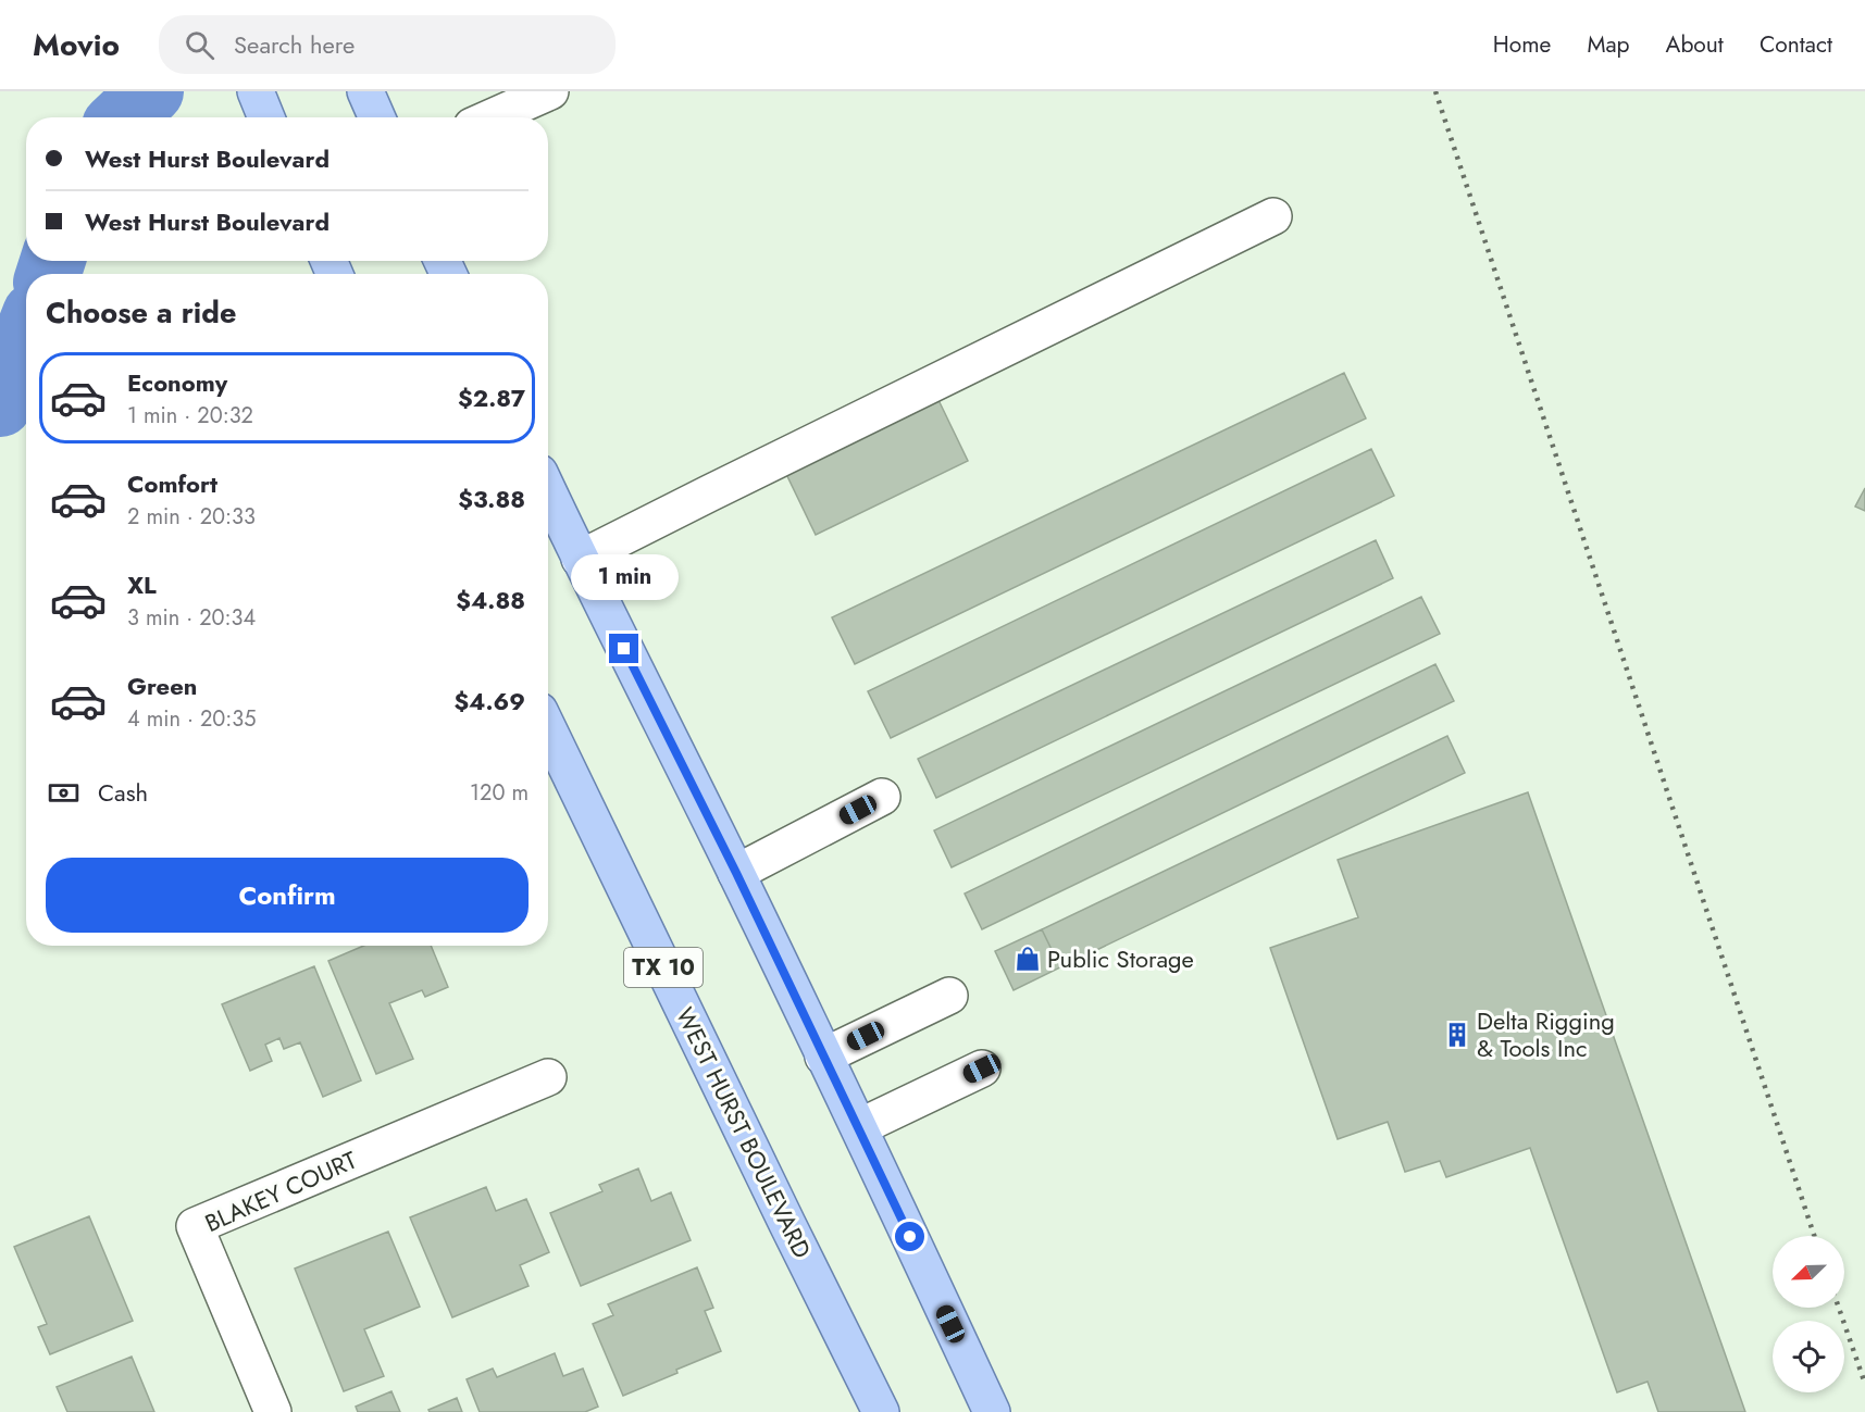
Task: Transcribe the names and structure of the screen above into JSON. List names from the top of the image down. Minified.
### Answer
{"streets":{"main road":["TX 10","WEST HURST BOULEVARD"],"street":["BLAKEY COURT"]},"places":{"shop":["Public Storage"],"building":["Delta Rigging & Tools Inc"]},"north":"bottom left","page":{"header":"Movio","search":"Search here","nav":["Home","Map","About","Contact"],"banner":["West Hurst Boulevard","West Hurst Boulevard"],"heading":"Choose a ride","list":[{"name":"Economy","note":"1 min · 20:32","value":"$2.87"},{"name":"Comfort","note":"2 min · 20:33","value":"$3.88"},{"name":"XL","note":"3 min · 20:34","value":"$4.88"},{"name":"Green","note":"4 min · 20:35","value":"$4.69"}],"bubble":"1 min","pay":["Cash","120 m"],"buttons":"Confirm"}}
